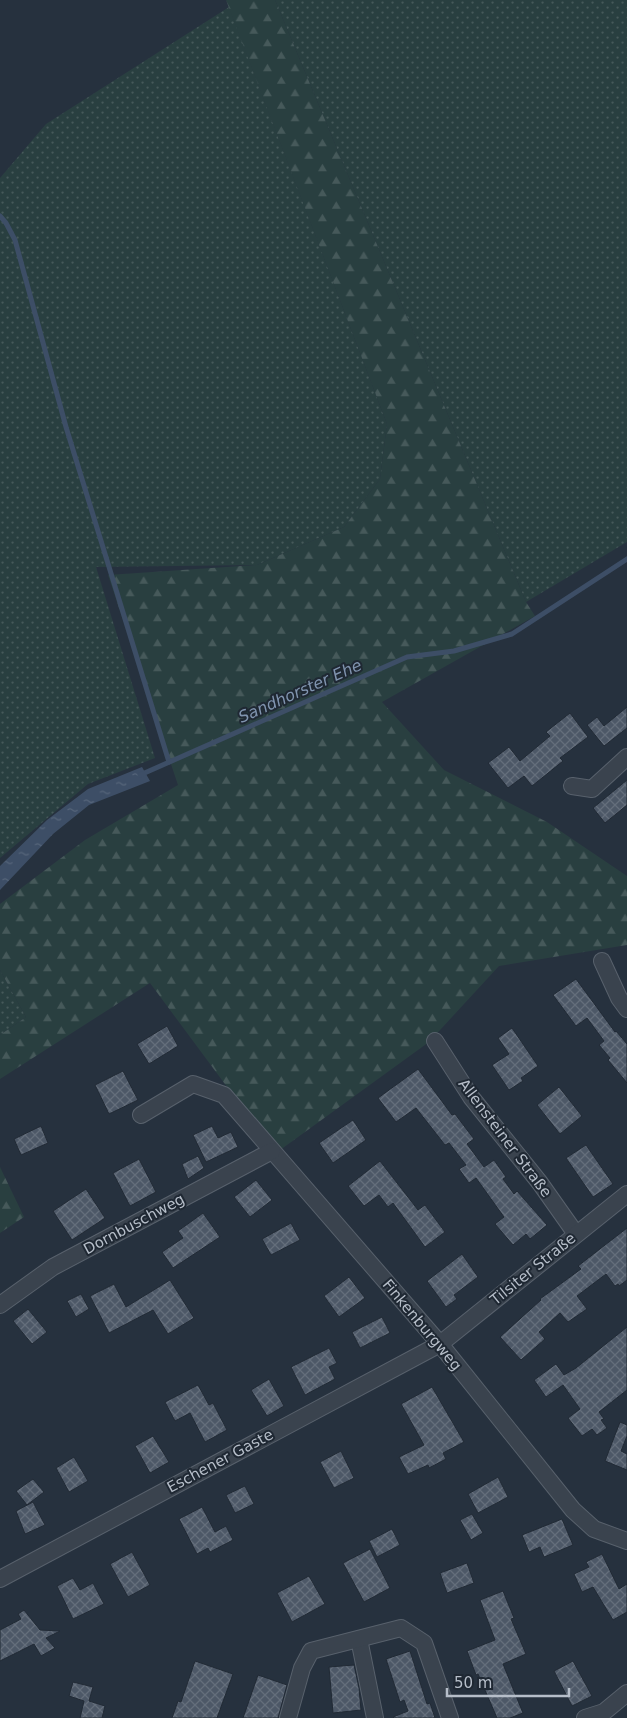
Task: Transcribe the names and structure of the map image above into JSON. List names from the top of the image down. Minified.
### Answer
{"streets":{"street":["Allensteiner Straße","Dornbuschweg","Tilsiter Straße","Finkenburgweg","Eschener Gaste"]},"crossings":[["Allensteiner Straße","Tilsiter Straße"],["Dornbuschweg","Finkenburgweg"],["Tilsiter Straße","Finkenburgweg"],["Tilsiter Straße","Eschener Gaste"],["Finkenburgweg","Eschener Gaste"]],"water":["Sandhorster Ehe"],"scale_bar":"50 m"}
